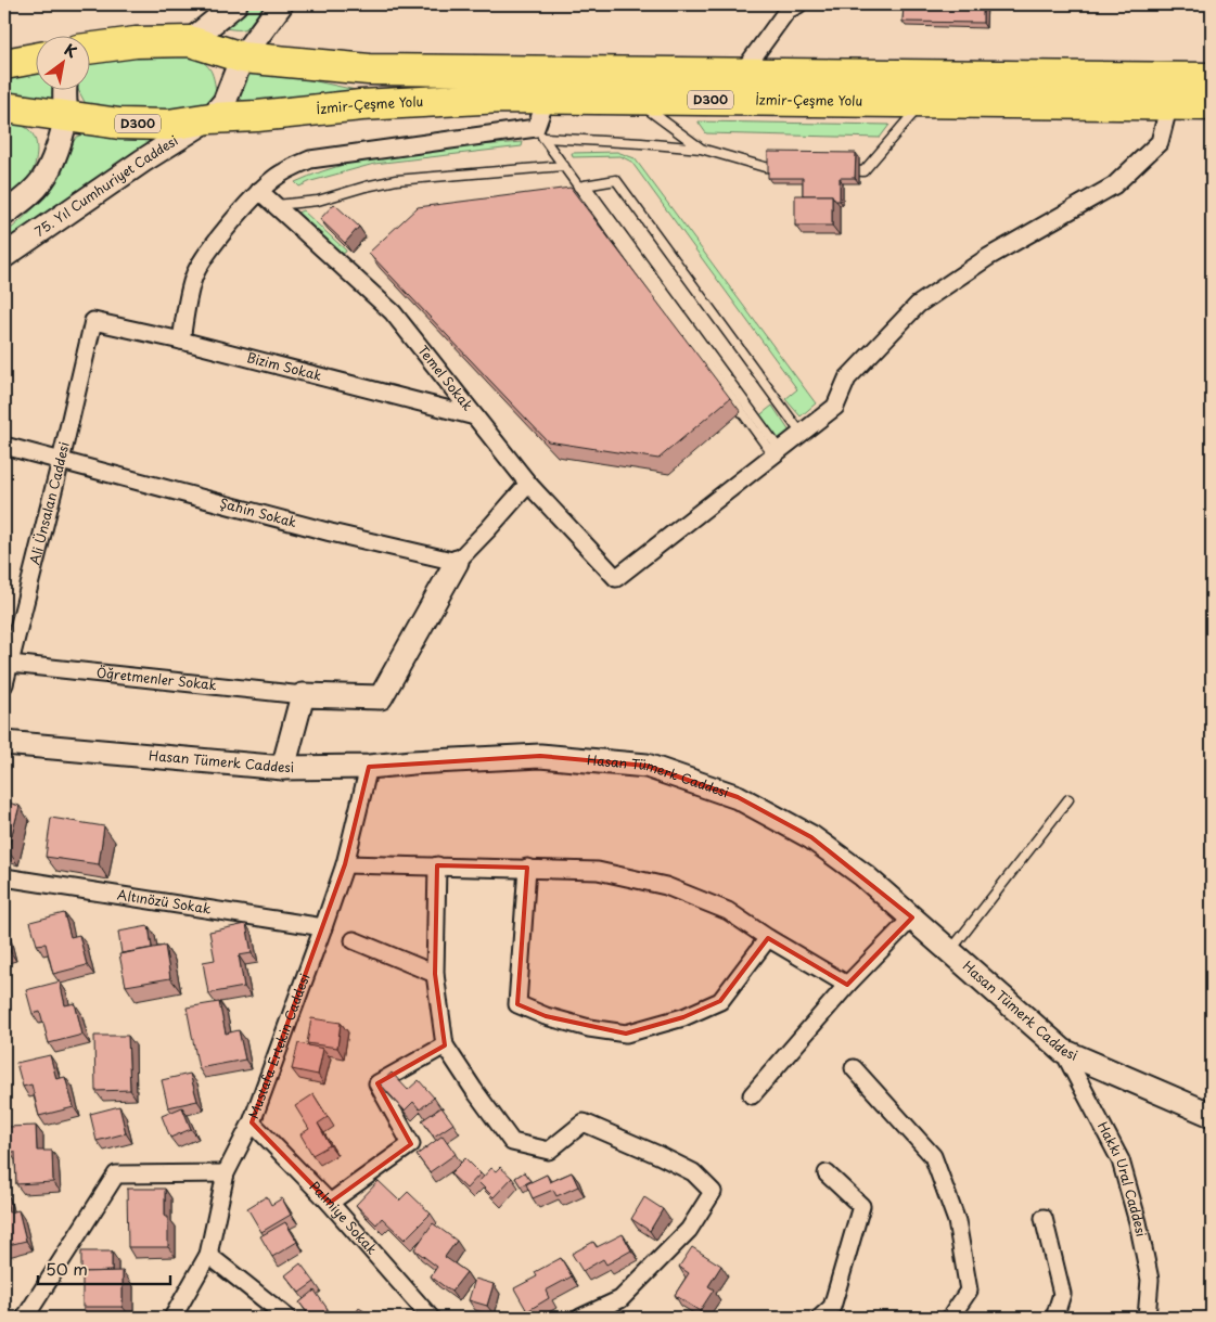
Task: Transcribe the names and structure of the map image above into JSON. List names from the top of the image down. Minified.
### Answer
{"streets":{"highway":["D300","İzmir-Çeşme Yolu"],"street":["75. Yıl Cumhuriyet Caddesi","Bizim Sokak","Temel Sokak","Ali Ünsalan Caddesi","Şahin Sokak","Öğretmenler Sokak","Hasan Tümerk Caddesi","Altınözü Sokak","Mustafa Ertekin Caddesi","Hakkı Ural Caddesi","Palmiye Sokak"]},"crossings":[["D300","İzmir-Çeşme Yolu"],["D300","75. Yıl Cumhuriyet Caddesi"],["İzmir-Çeşme Yolu","75. Yıl Cumhuriyet Caddesi"],["Bizim Sokak","Temel Sokak"],["Bizim Sokak","Ali Ünsalan Caddesi"],["Ali Ünsalan Caddesi","Şahin Sokak"],["Ali Ünsalan Caddesi","Öğretmenler Sokak"],["Hasan Tümerk Caddesi","Mustafa Ertekin Caddesi"],["Hasan Tümerk Caddesi","Hakkı Ural Caddesi"],["Altınözü Sokak","Mustafa Ertekin Caddesi"],["Mustafa Ertekin Caddesi","Palmiye Sokak"]],"scale_bar":"50 m","north":"top right"}
